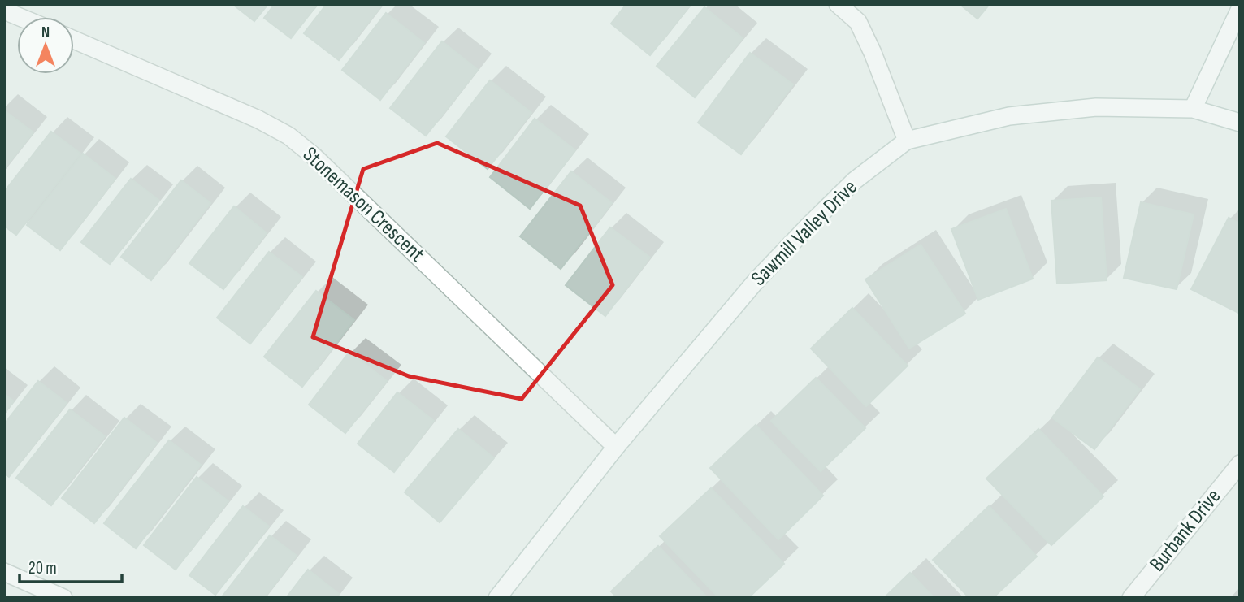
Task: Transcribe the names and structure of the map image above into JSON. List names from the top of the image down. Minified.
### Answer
{"streets":{"street":["Stonemason Crescent","Sawmill Valley Drive","Burbank Drive"]},"crossings":[["Stonemason Crescent","Sawmill Valley Drive"]],"scale_bar":"20 m","north":"top"}
